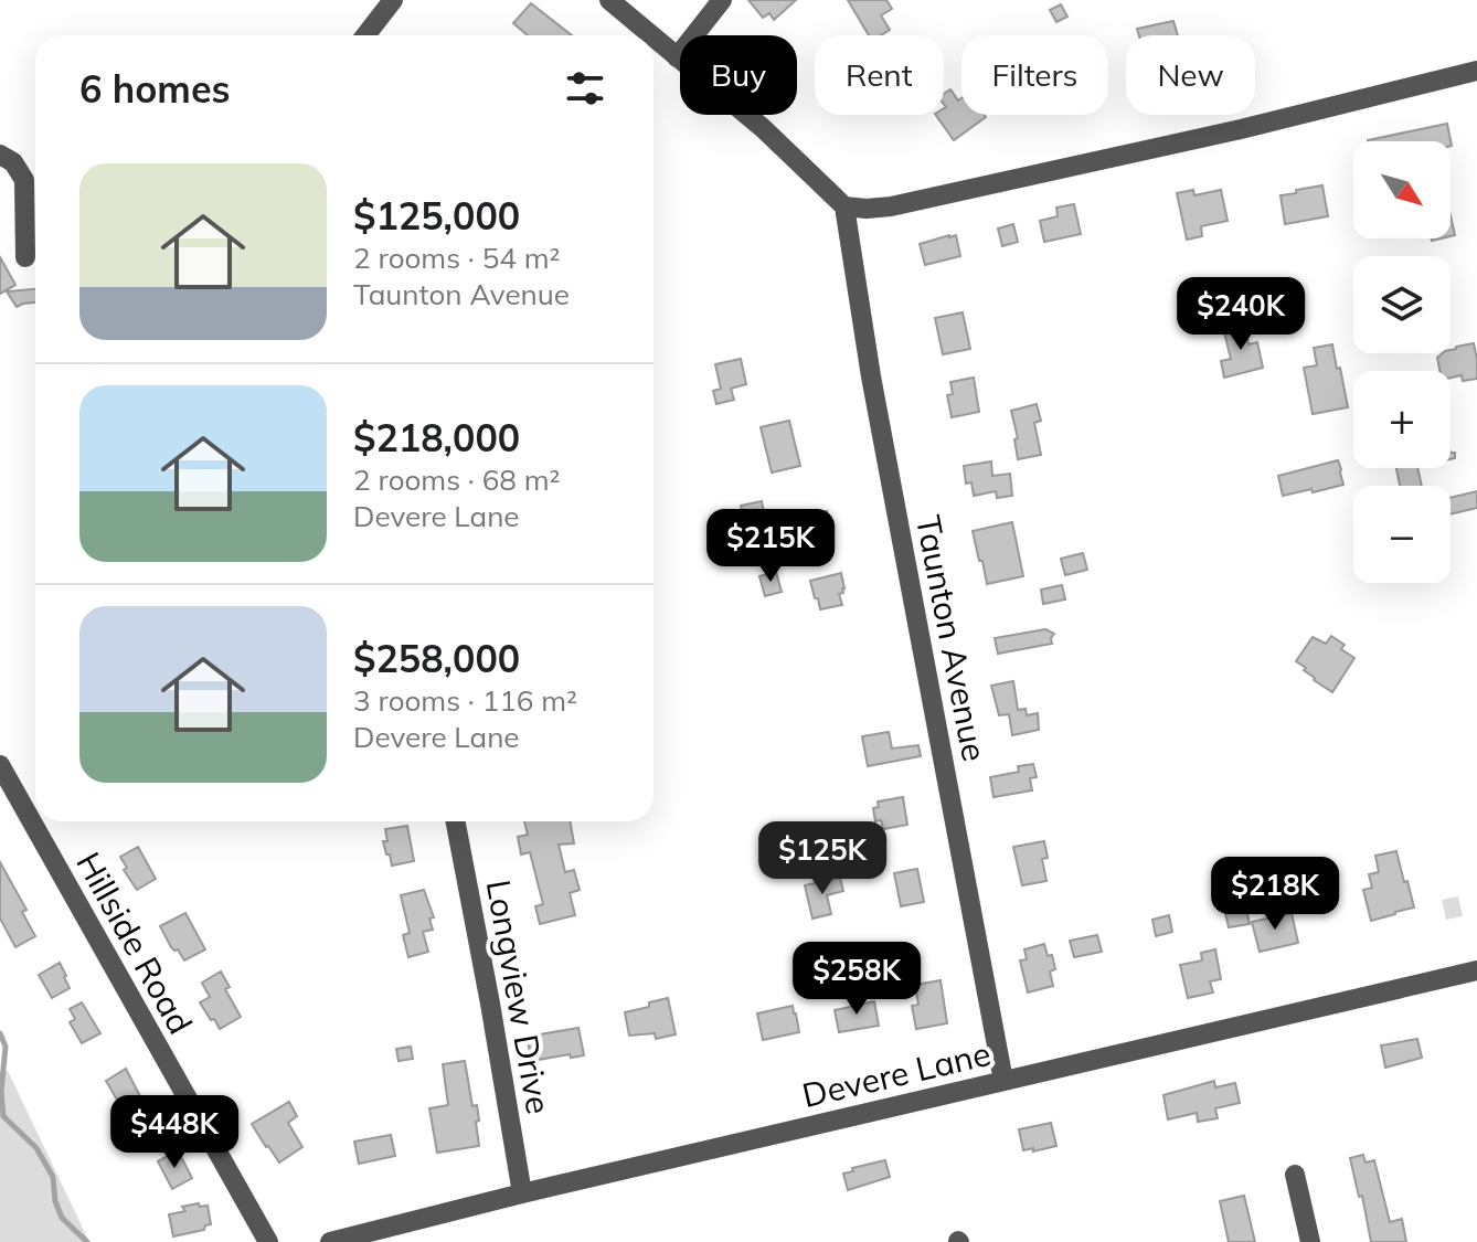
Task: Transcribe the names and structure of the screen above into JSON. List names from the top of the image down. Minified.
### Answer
{"streets":{"street":["Taunton Avenue","Hillside Road","Longview Drive","Devere Lane"]},"crossings":[["Taunton Avenue","Devere Lane"],["Longview Drive","Devere Lane"]],"north":"bottom right","page":{"chip":["Buy","Rent","Filters","New"],"heading":"6 homes","map_buttons":["+","−"],"list":[{"name":"$125,000","note":"2 rooms · 54 m² · Taunton Avenue"},{"name":"$218,000","note":"2 rooms · 68 m² · Devere Lane"},{"name":"$258,000","note":"3 rooms · 116 m² · Devere Lane"}],"price":["$240K","$215K","$125K","$218K","$258K","$448K"]}}
